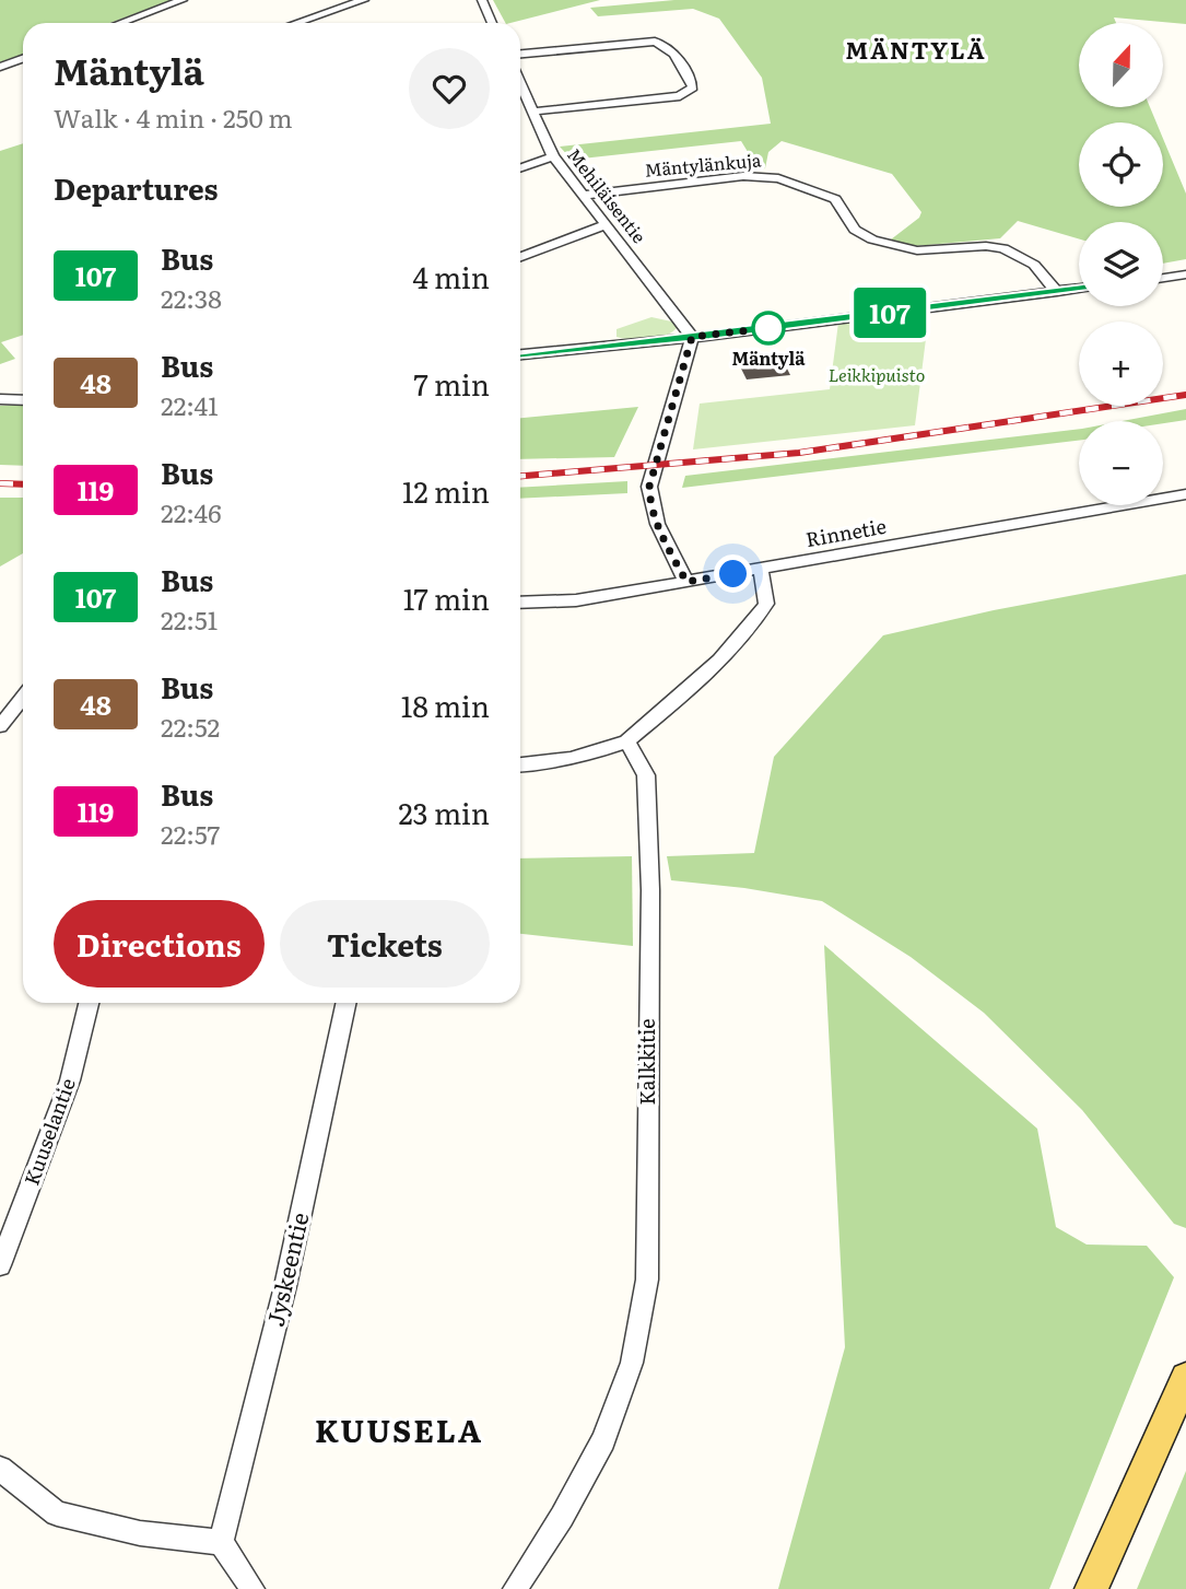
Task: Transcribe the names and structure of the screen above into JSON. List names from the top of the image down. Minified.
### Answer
{"streets":{"street":["Mäntylänkuja","Mehiläisentie","Rinnetie","Kalkkitie","Kuuselantie","Jyskeentie"]},"crossings":[["Mäntylänkuja","Mehiläisentie"]],"districts":["MÄNTYLÄ","KUUSELA"],"parks":["Leikkipuisto"],"places":["Mäntylä"],"lines":["bus line 107"],"north":"top","page":{"on_map":"107","map_buttons":["+","−"],"heading":[["Mäntylä","Walk · 4 min · 250 m"],"Departures"],"list":[{"mark":"107","name":"Bus","note":"22:38","value":"4 min"},{"mark":"48","name":"Bus","note":"22:41","value":"7 min"},{"mark":"119","name":"Bus","note":"22:46","value":"12 min"},{"mark":"107","name":"Bus","note":"22:51","value":"17 min"},{"mark":"48","name":"Bus","note":"22:52","value":"18 min"},{"mark":"119","name":"Bus","note":"22:57","value":"23 min"}],"buttons":["Directions","Tickets"]}}
